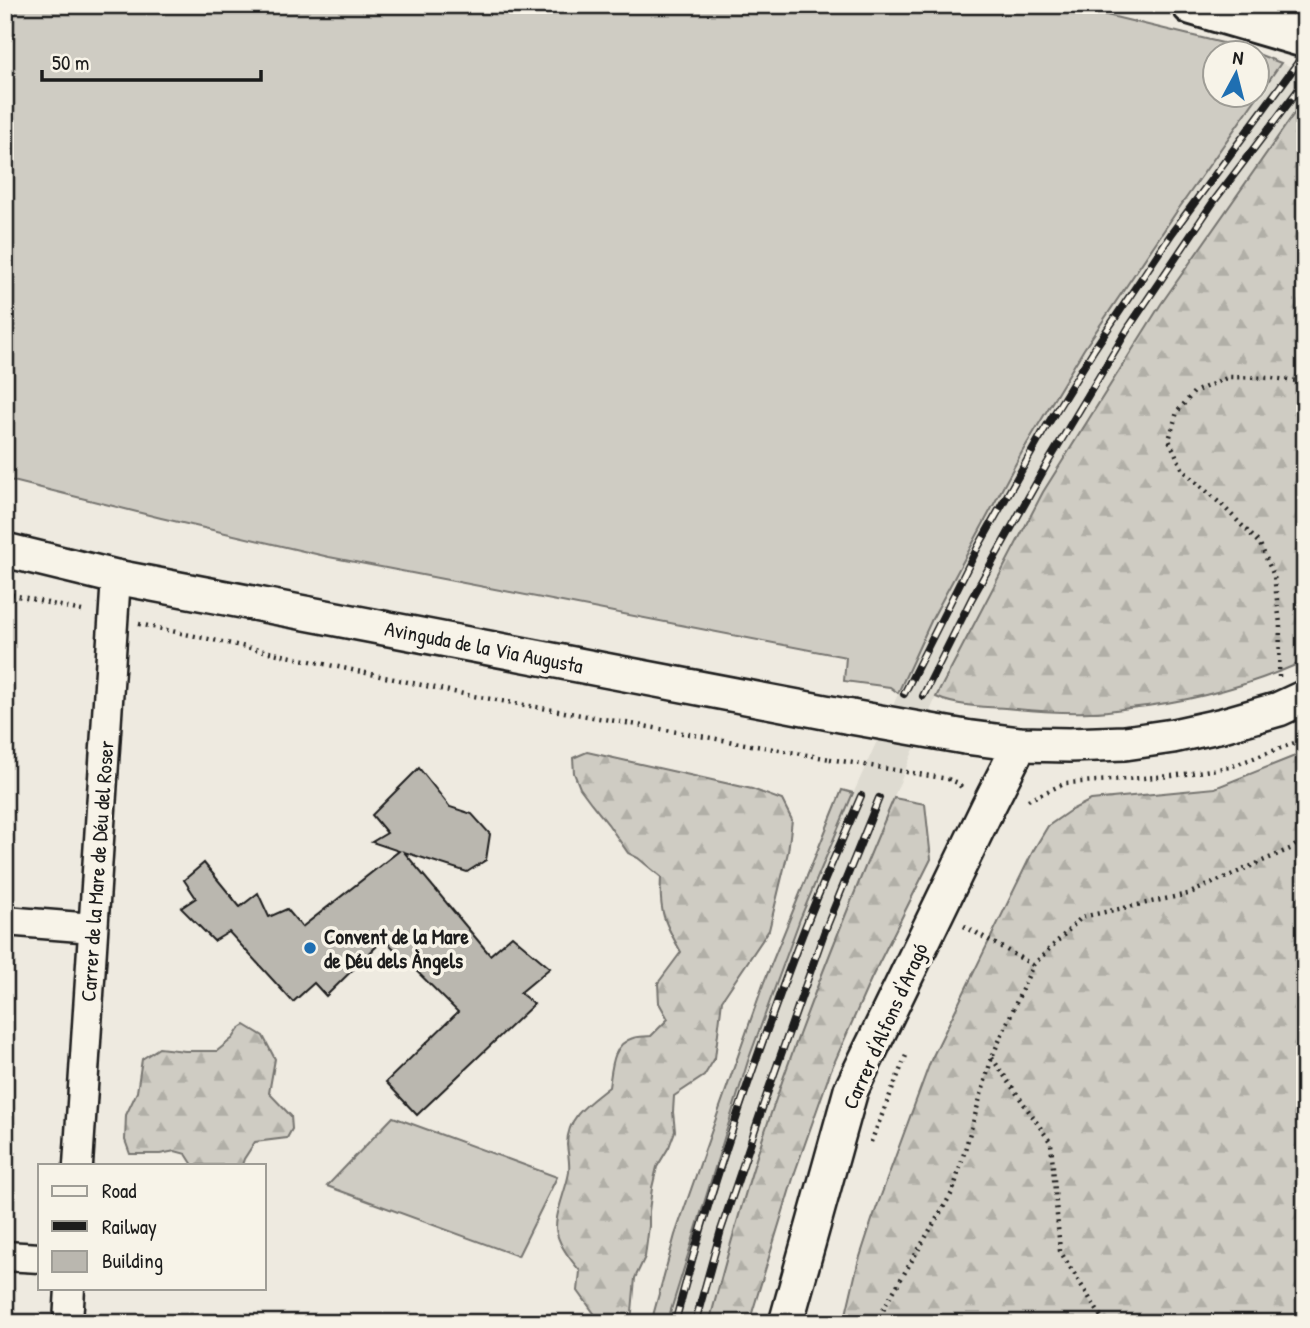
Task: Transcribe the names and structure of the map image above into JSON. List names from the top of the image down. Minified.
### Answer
{"streets":{"street":["Avinguda de la Via Augusta","Carrer de la Mare de Déu del Roser","Carrer d'Alfons d'Aragó"]},"crossings":[["Avinguda de la Via Augusta","Carrer de la Mare de Déu del Roser"],["Avinguda de la Via Augusta","Carrer d'Alfons d'Aragó"]],"places":["Convent de la Mare de Déu dels Àngels"],"legend":["Road","Railway","Building"],"scale_bar":"50 m","north":"top"}
